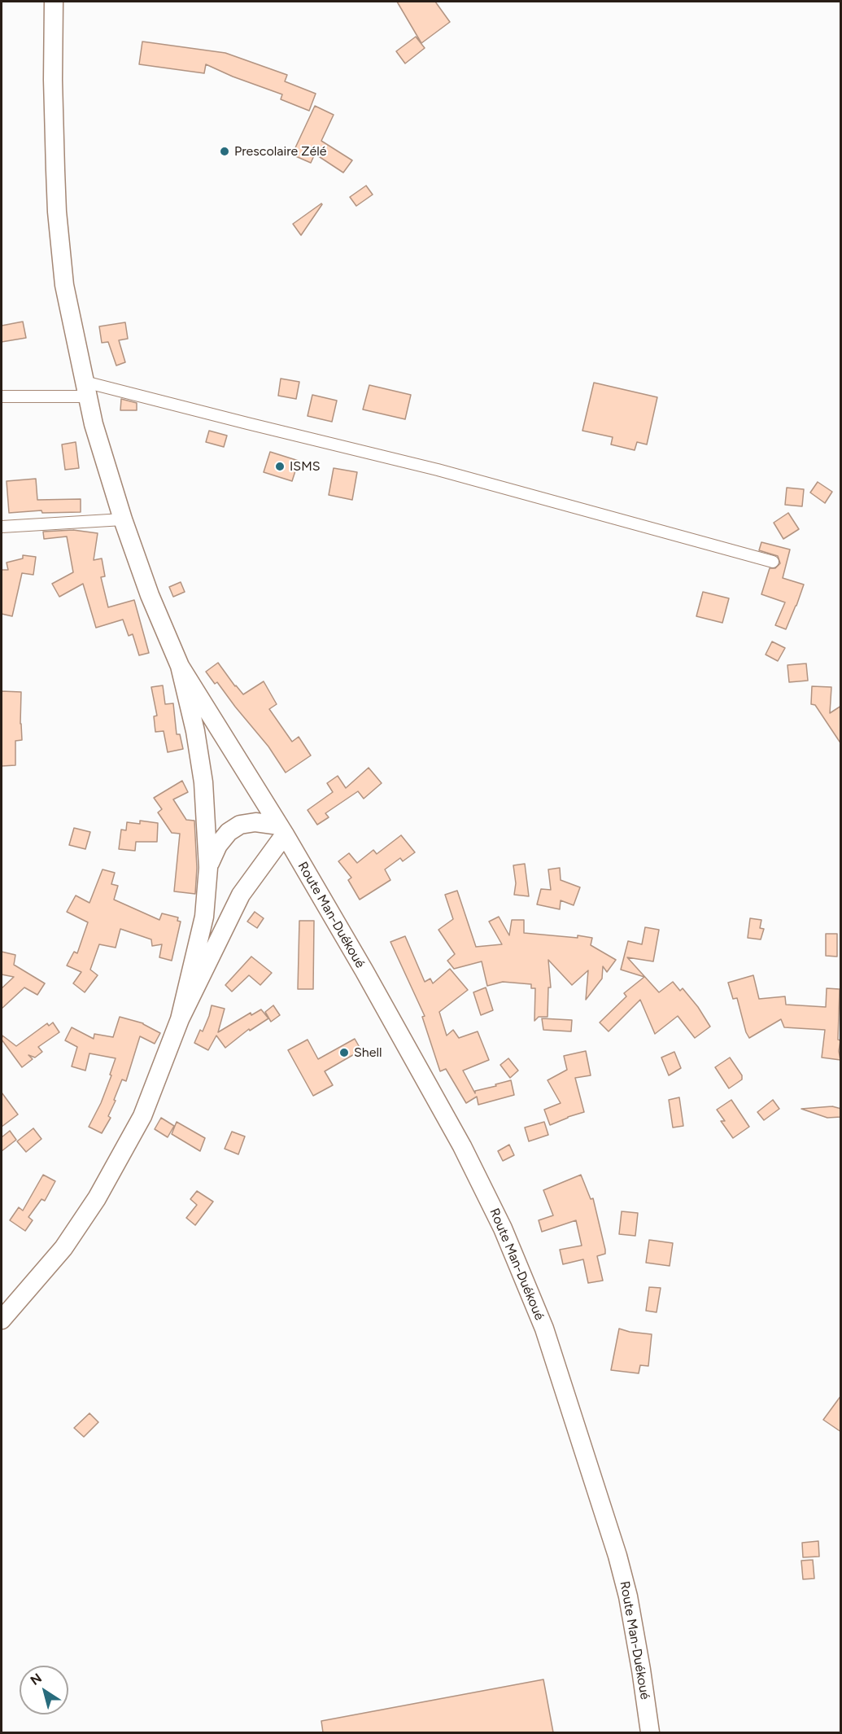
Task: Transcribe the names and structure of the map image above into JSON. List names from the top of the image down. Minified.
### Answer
{"streets":{"main road":["Route Man-Duékoué"]},"places":["Prescolaire Zélé","ISMS","Shell"],"north":"top left"}
